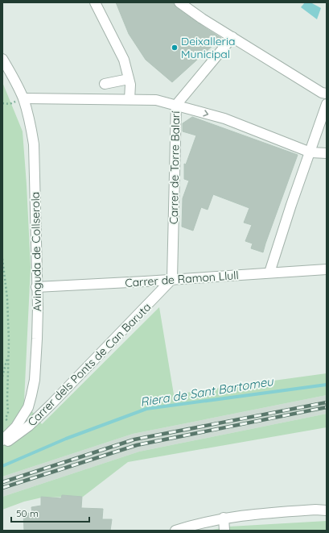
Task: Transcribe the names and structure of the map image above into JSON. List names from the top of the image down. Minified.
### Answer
{"streets":{"street":["Carrer de Torre Balarí","Avinguda de Collserola","Carrer de Ramon Llull","Carrer dels Ponts de Can Baruta"]},"crossings":[["Carrer de Torre Balarí","Carrer de Ramon Llull"],["Carrer de Torre Balarí","Carrer dels Ponts de Can Baruta"],["Avinguda de Collserola","Carrer de Ramon Llull"],["Carrer de Ramon Llull","Carrer dels Ponts de Can Baruta"]],"water":["Riera de Sant Bartomeu"],"places":["Deixalleria Municipal"],"scale_bar":"50 m"}
